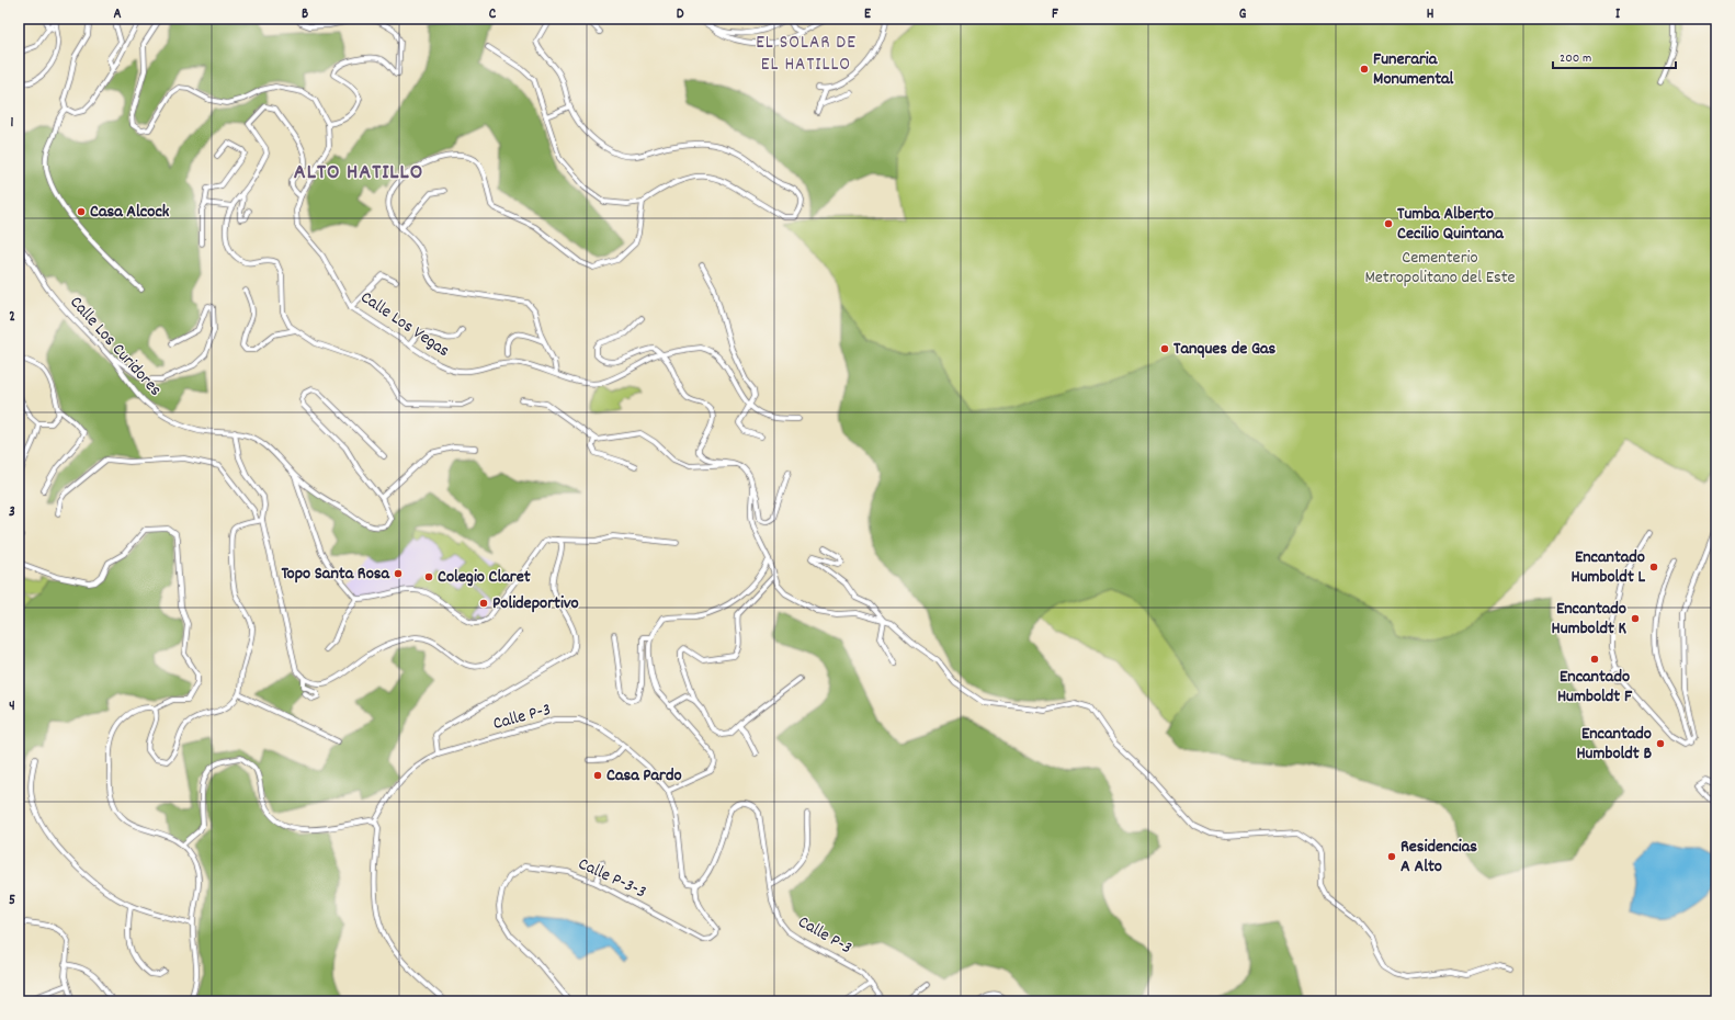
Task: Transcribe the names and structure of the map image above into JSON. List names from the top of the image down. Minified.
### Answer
{"streets":{"street":["Calle Los Vegas","Calle Los Curidores","Calle P-3","Calle P-3-3"]},"crossings":[["Calle P-3","Calle P-3-3"]],"districts":["EL SOLAR DE EL HATILLO","ALTO HATILLO"],"parks":["Cementerio Metropolitano del Este"],"places":["Funeraria Monumental","Casa Alcock","Tumba Alberto Cecilio Quintana","Tanques de Gas","Encantado Humboldt L","Topo Santa Rosa","Colegio Claret","Polideportivo","Encantado Humboldt K","Encantado Humboldt F","Encantado Humboldt B","Casa Pardo","Residencias A Alto"],"scale_bar":"200 m","grid":{"columns":["A","B","C","D","E","F","G","H","I"],"rows":["1","2","3","4","5"]}}
